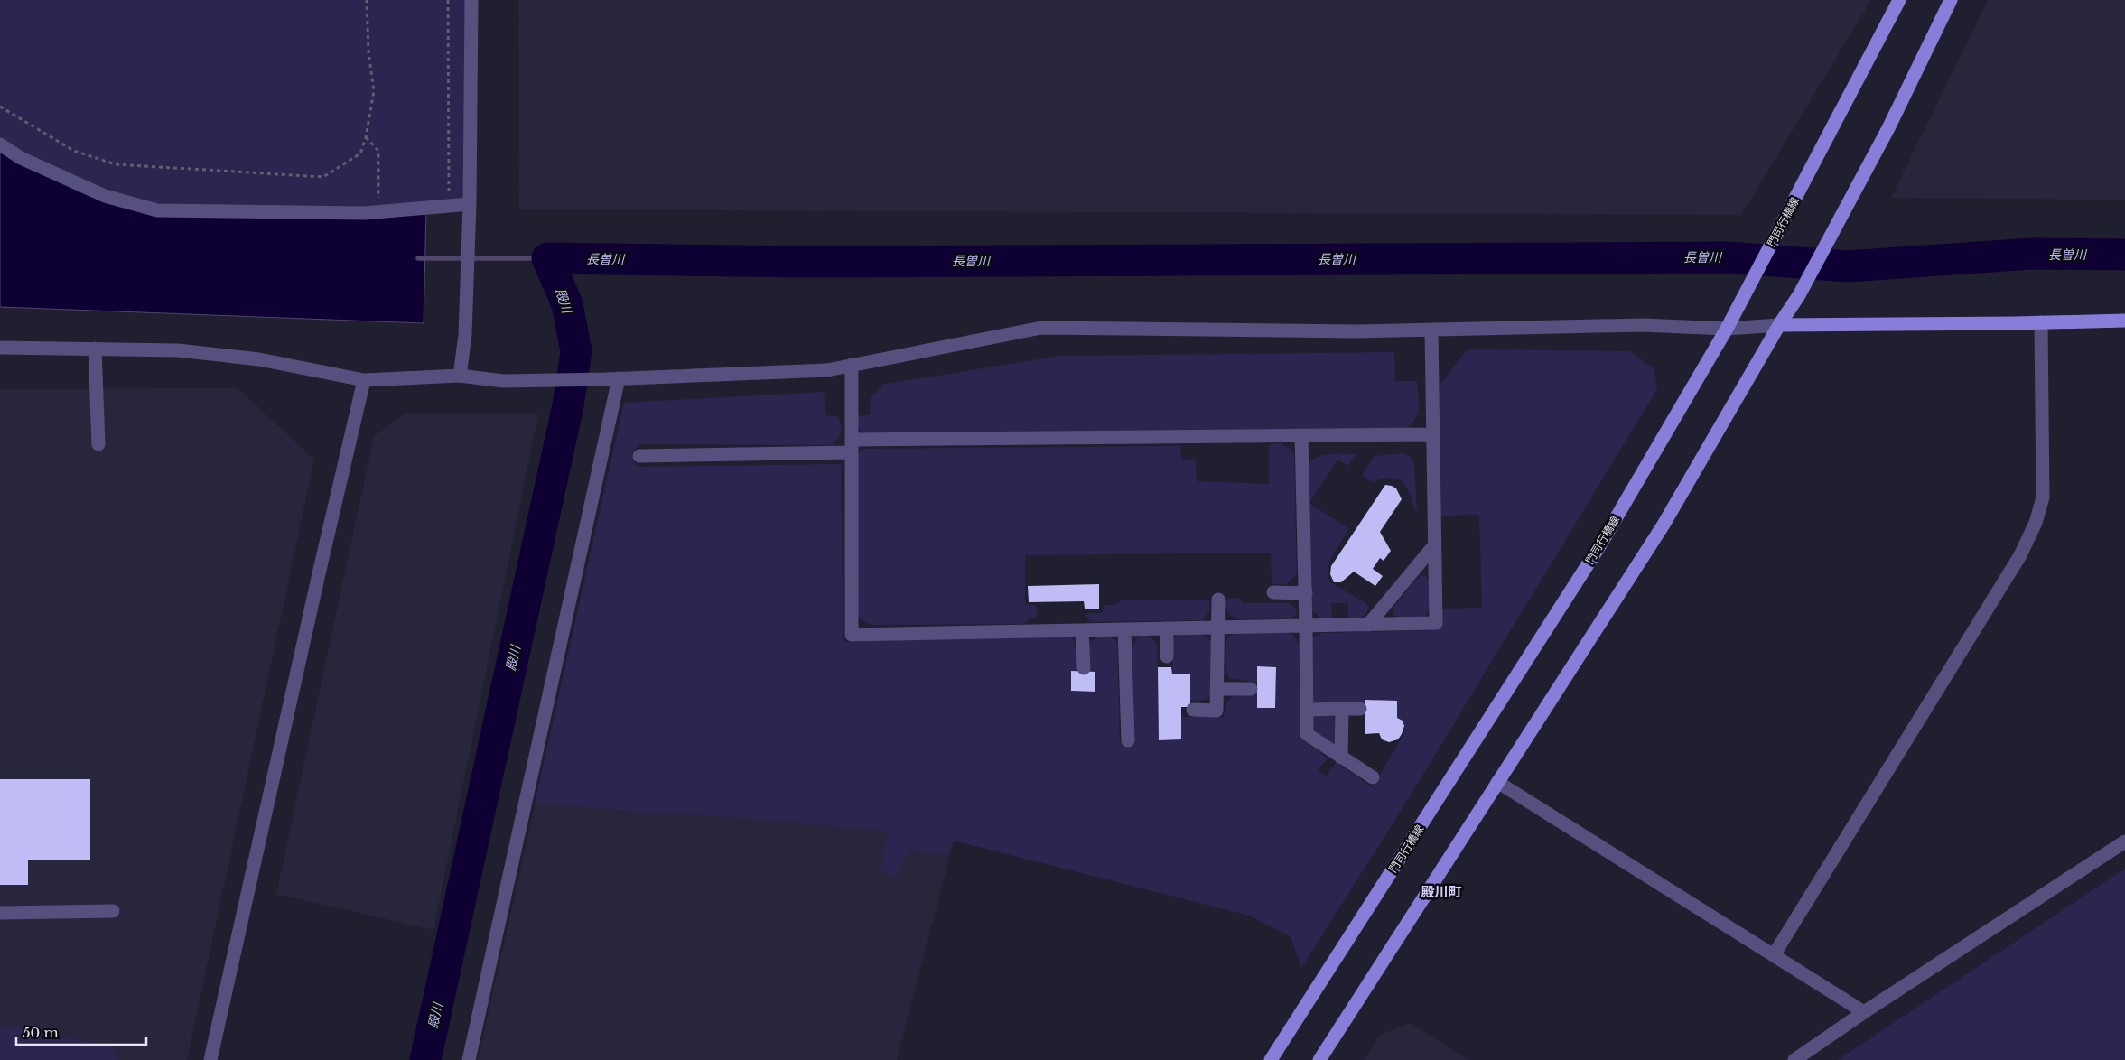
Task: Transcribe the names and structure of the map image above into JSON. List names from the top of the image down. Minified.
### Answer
{"streets":{"main road":["門司行橋線"]},"districts":["殿川町"],"water":["長曽川","殿川"],"scale_bar":"50 m"}
